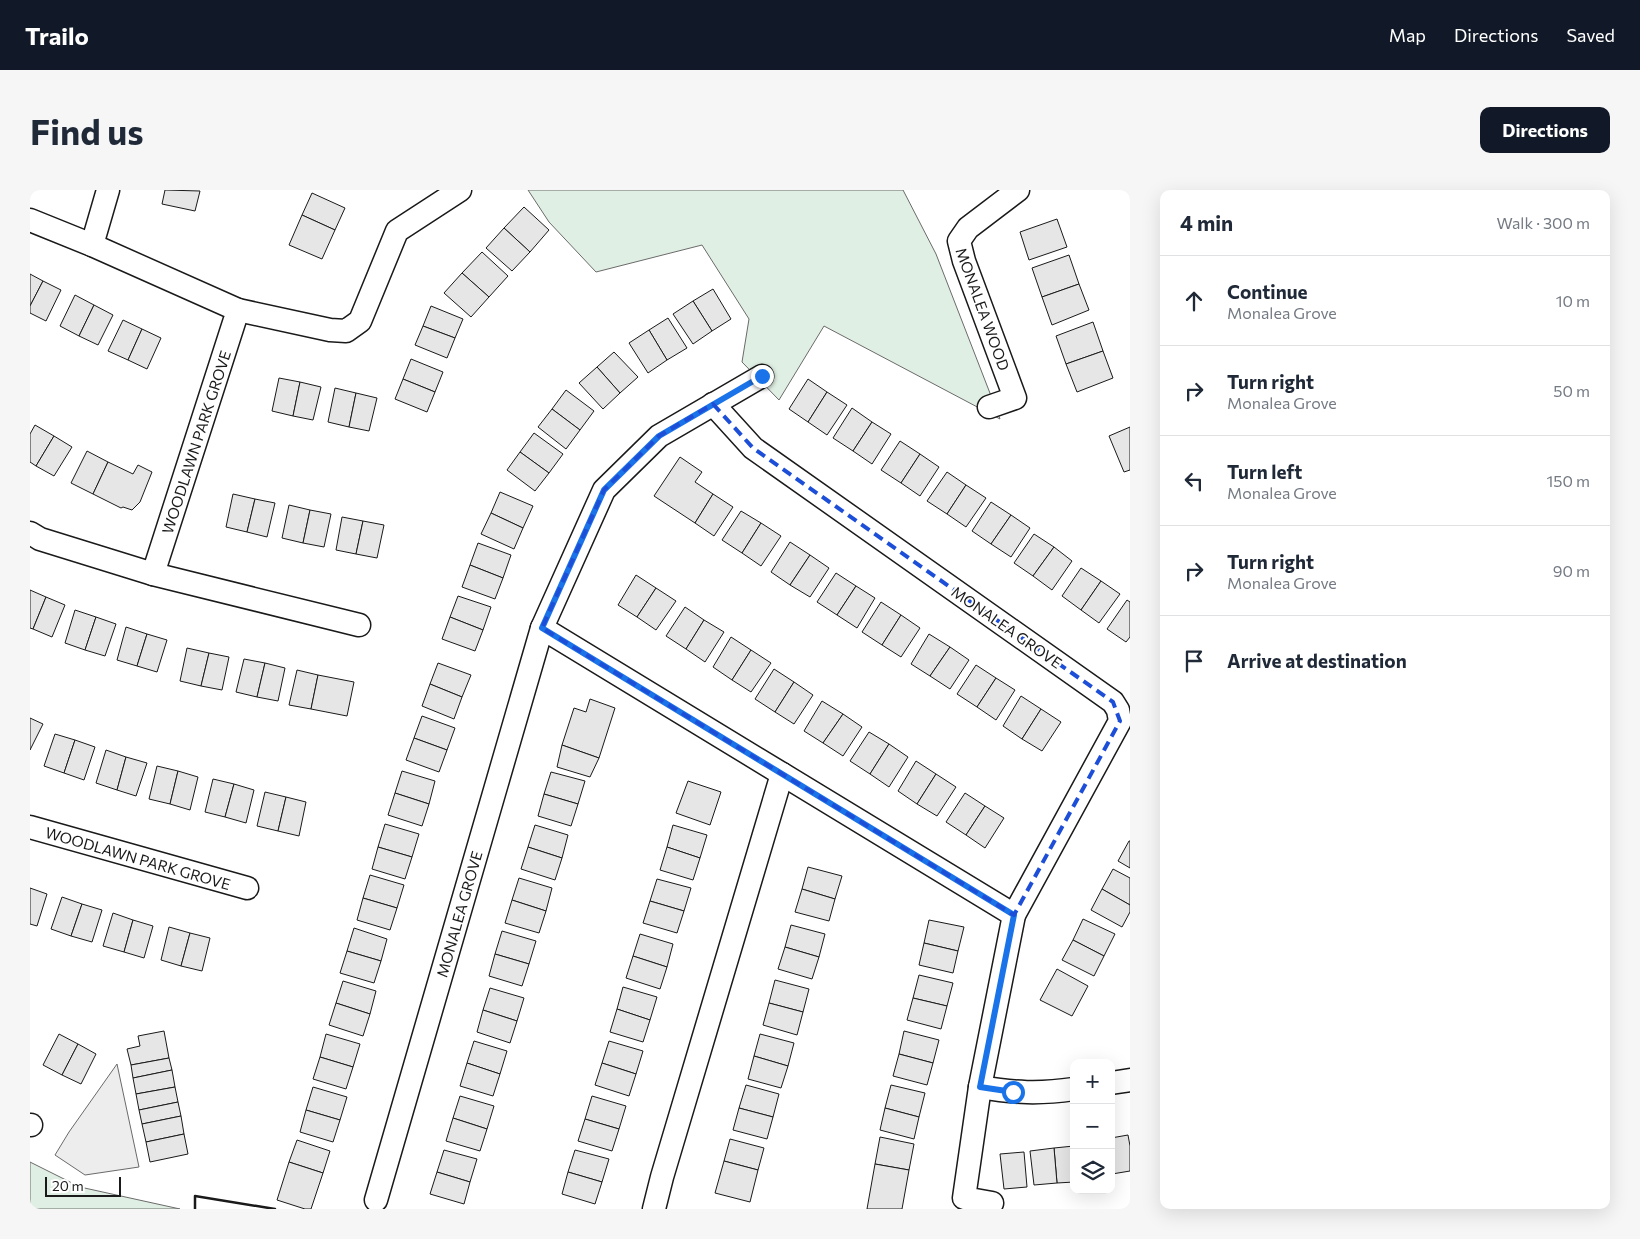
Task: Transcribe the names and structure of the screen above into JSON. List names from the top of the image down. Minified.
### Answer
{"streets":{"street":["MONALEA WOOD","WOODLAWN PARK GROVE","MONALEA GROVE"]},"scale_bar":"20 m","page":{"header":"Trailo","nav":["Map","Directions","Saved"],"buttons":"Directions","title":"Find us","heading":["4 min","Walk · 300 m"],"list":[["Continue","Monalea Grove","10 m"],["Turn right","Monalea Grove","50 m"],["Turn left","Monalea Grove","150 m"],["Turn right","Monalea Grove","90 m"],"Arrive at destination"],"map_buttons":["+","−"],"scale":"20 m"}}
